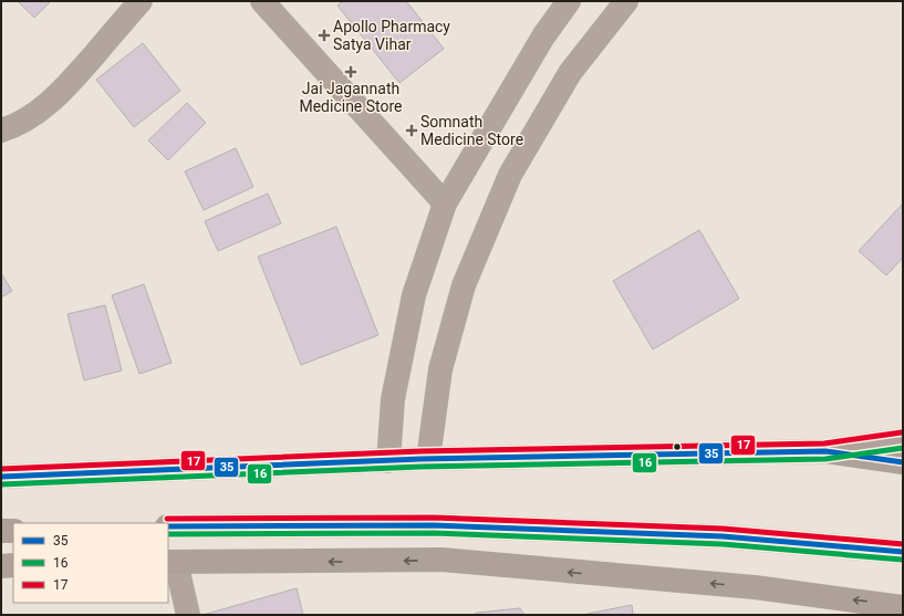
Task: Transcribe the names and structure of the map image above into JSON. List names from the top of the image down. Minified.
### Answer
{"places":{"health":["Apollo Pharmacy Satya Vihar","Jai Jagannath Medicine Store","Somnath Medicine Store"]},"lines":["transit line 17","transit line 16","transit line 35"],"legend":["35","16","17"]}
